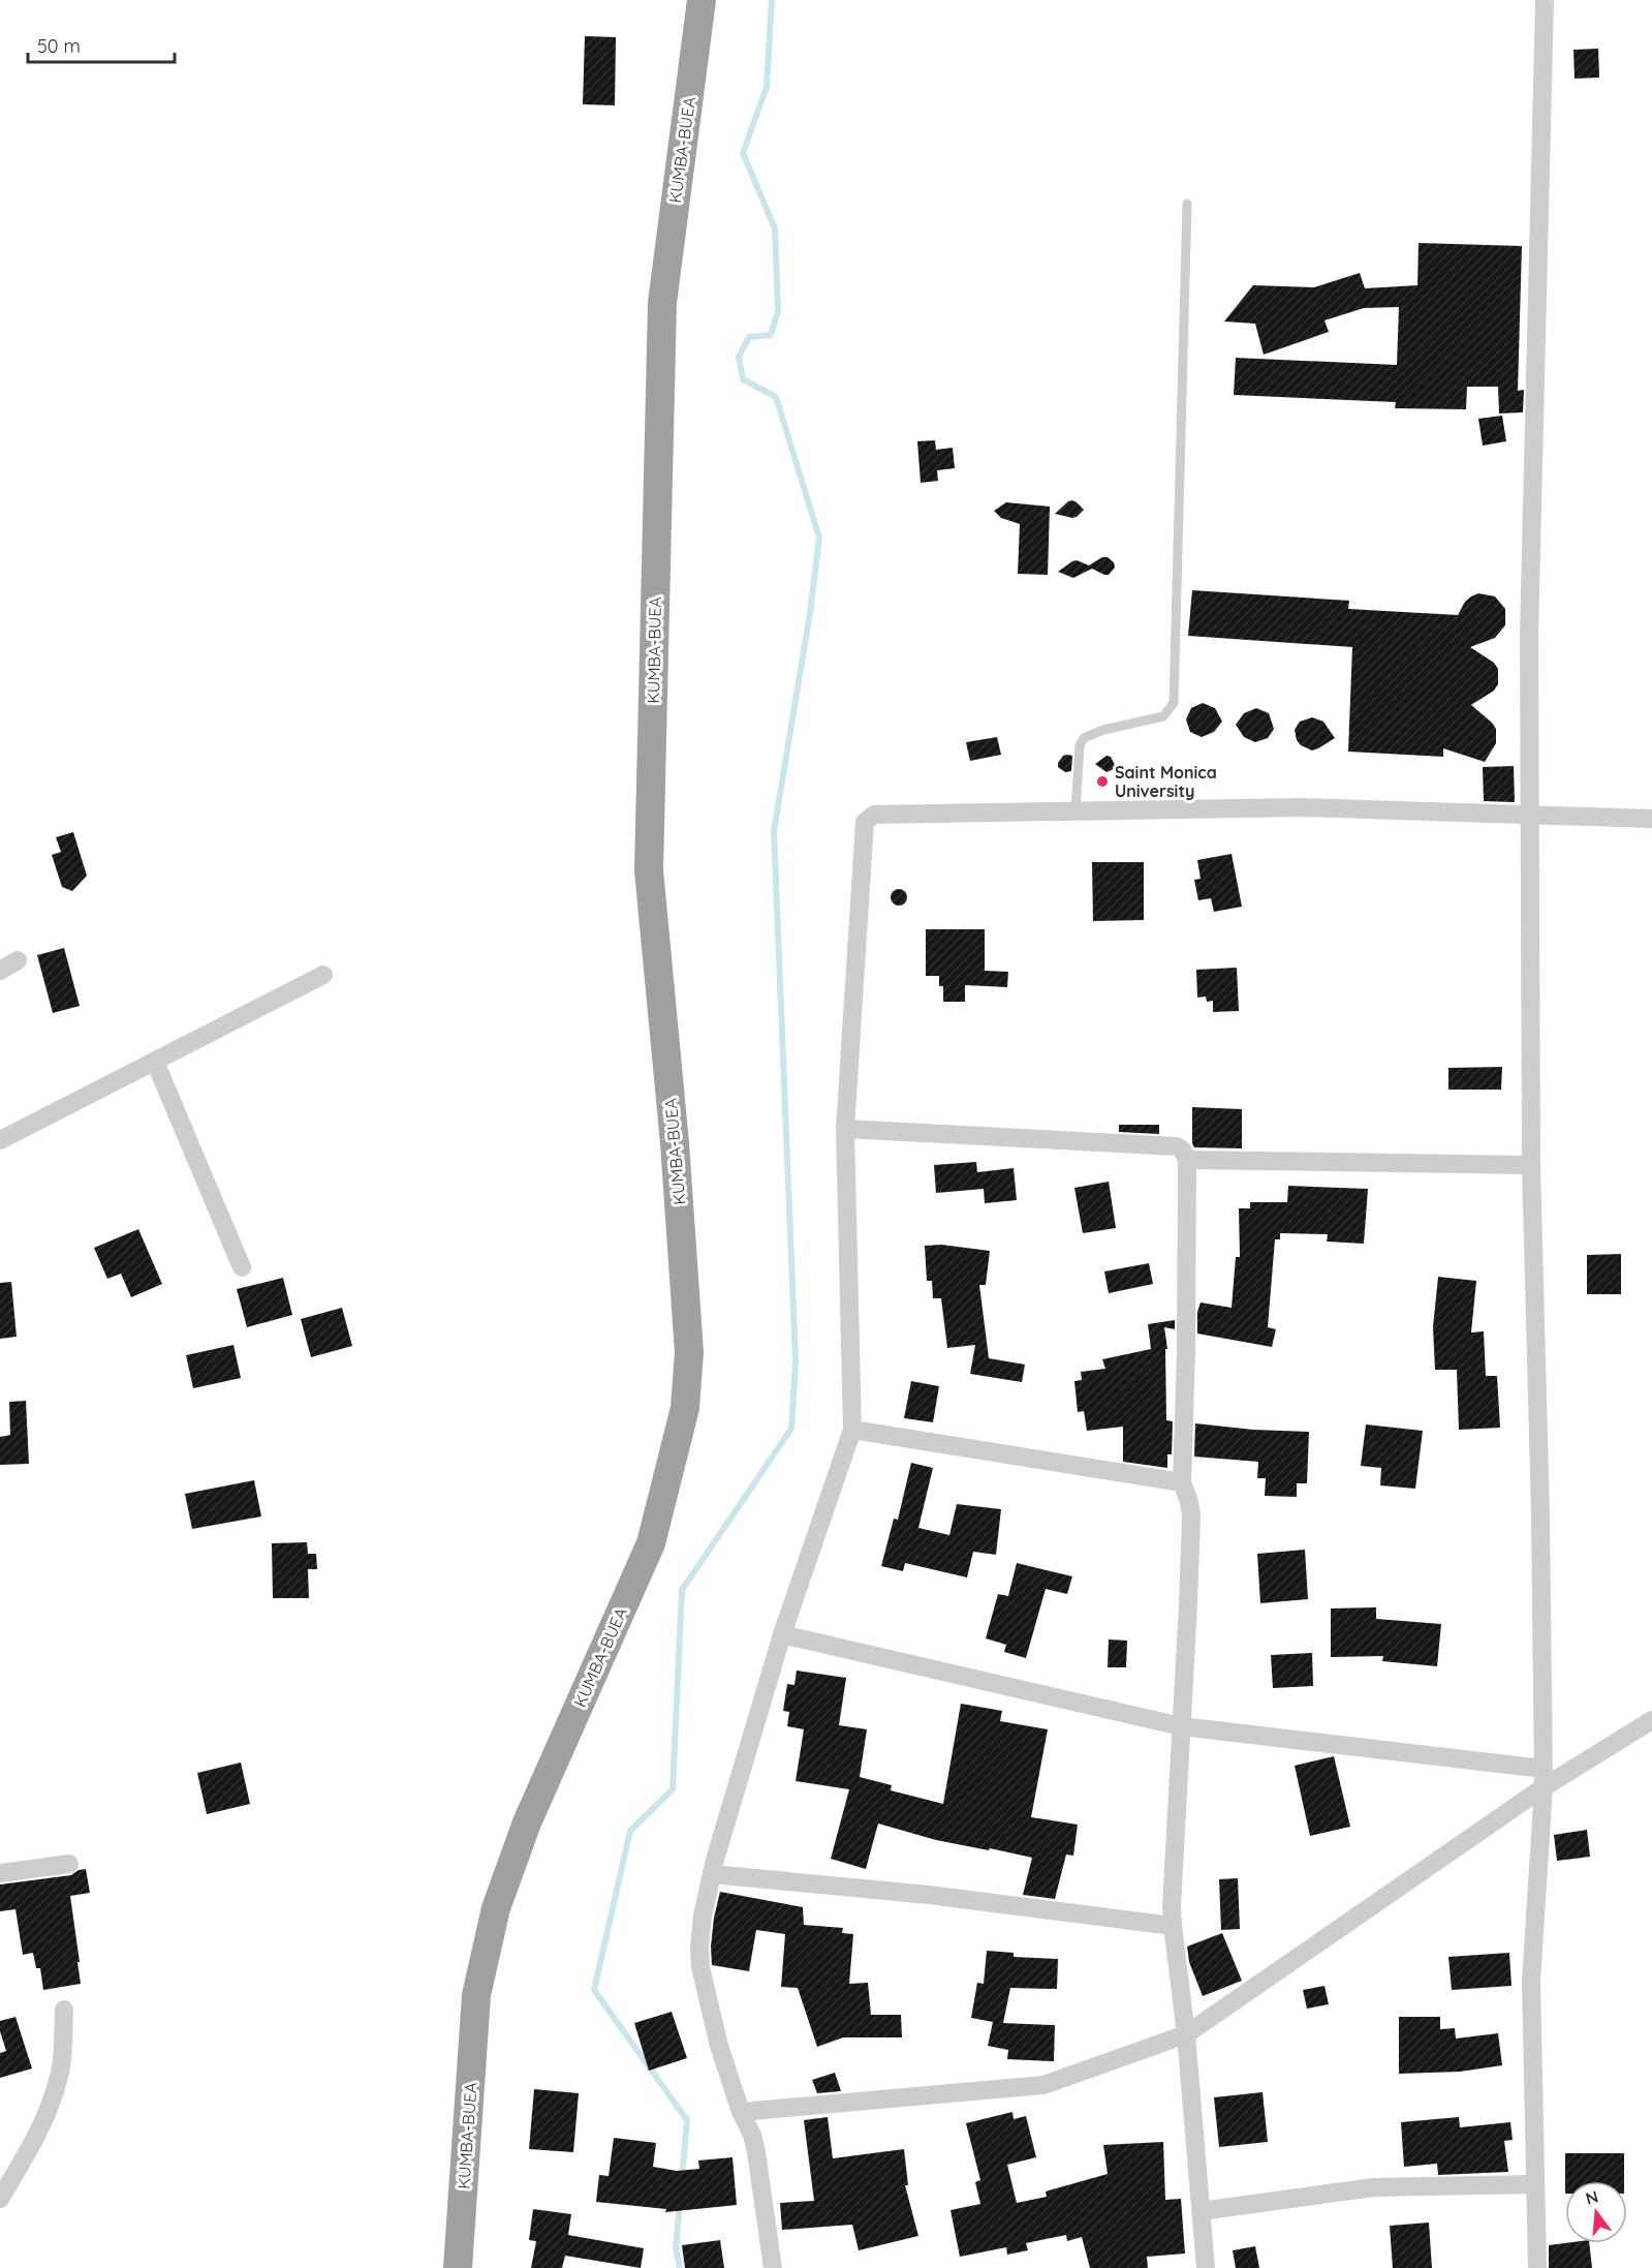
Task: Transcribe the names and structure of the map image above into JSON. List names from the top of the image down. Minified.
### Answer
{"streets":{"highway":["KUMBA-BUEA"]},"places":["Saint Monica University"],"scale_bar":"50 m","north":"top"}
